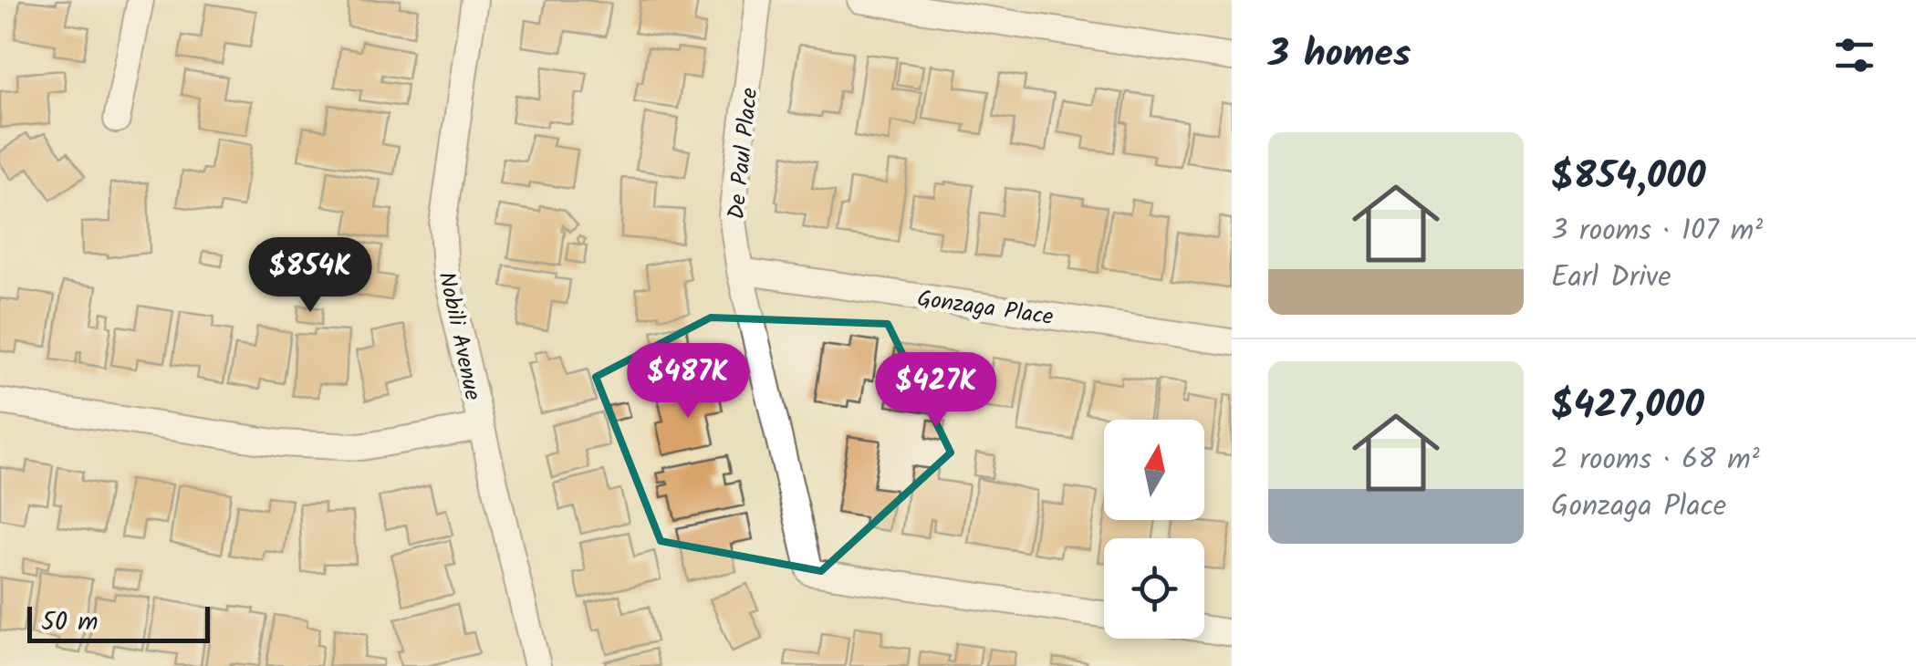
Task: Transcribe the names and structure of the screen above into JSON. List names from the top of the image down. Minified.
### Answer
{"streets":{"street":["De Paul Place","Gonzaga Place","Nobili Avenue"]},"crossings":[["De Paul Place","Gonzaga Place"]],"scale_bar":"50 m","north":"top","page":{"heading":"3 homes","list":[{"name":"$854,000","note":"3 rooms · 107 m² · Earl Drive"},{"name":"$427,000","note":"2 rooms · 68 m² · Gonzaga Place"}],"price":["$854K","$487K","$427K"],"scale":"50 m"}}
